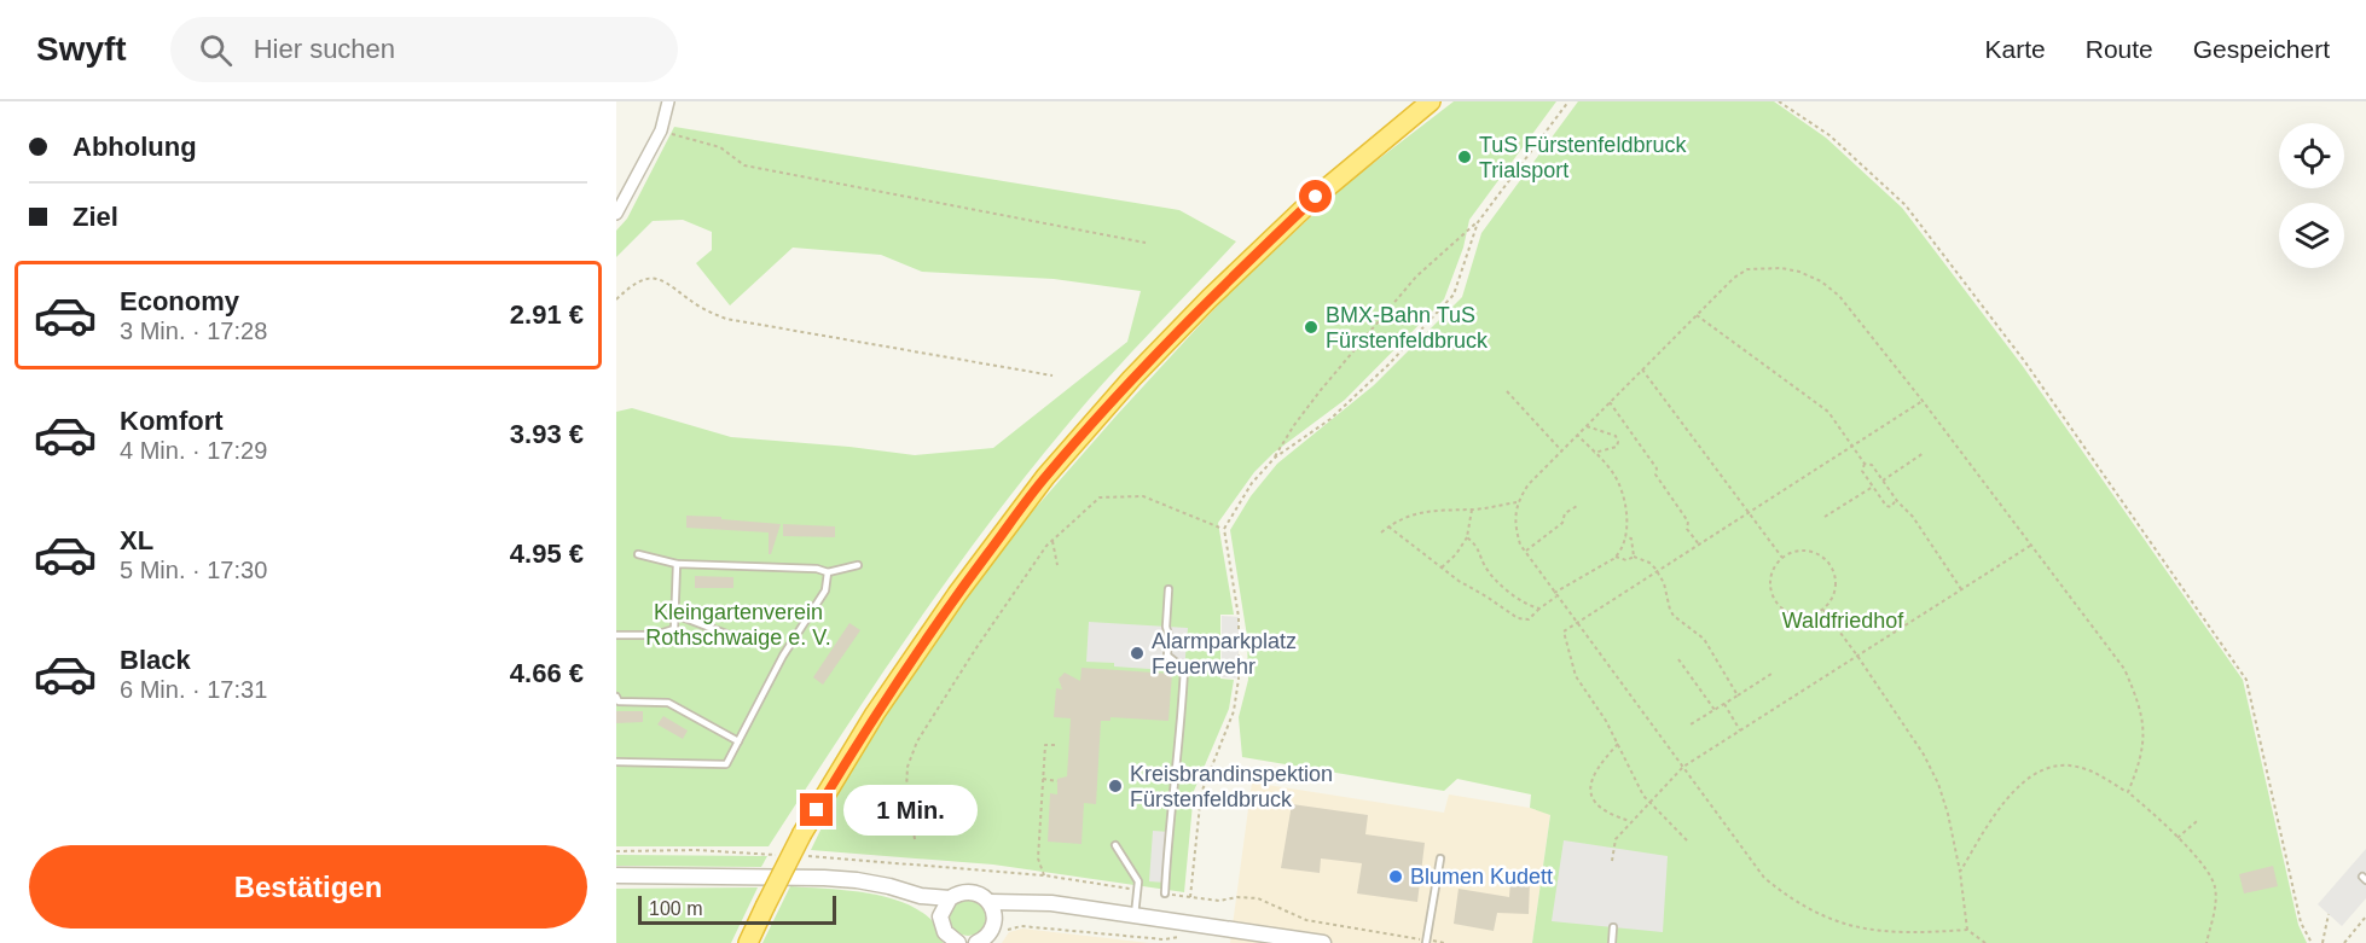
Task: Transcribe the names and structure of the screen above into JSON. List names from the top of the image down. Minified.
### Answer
{"parks":["Kleingartenverein Rothschwaige e. V.","Waldfriedhof"],"places":["TuS Fürstenfeldbruck Trialsport","BMX-Bahn TuS Fürstenfeldbruck","Alarmparkplatz Feuerwehr","Kreisbrandinspektion Fürstenfeldbruck","Blumen Kudett"],"scale_bar":"100 m","page":{"header":"Swyft","search":"Hier suchen","nav":["Karte","Route","Gespeichert"],"banner":["Abholung","Ziel"],"list":[{"name":"Economy","note":"3 Min. · 17:28","value":"2.91 €"},{"name":"Komfort","note":"4 Min. · 17:29","value":"3.93 €"},{"name":"XL","note":"5 Min. · 17:30","value":"4.95 €"},{"name":"Black","note":"6 Min. · 17:31","value":"4.66 €"}],"bubble":"1 Min.","buttons":"Bestätigen","scale":"100 m"}}
